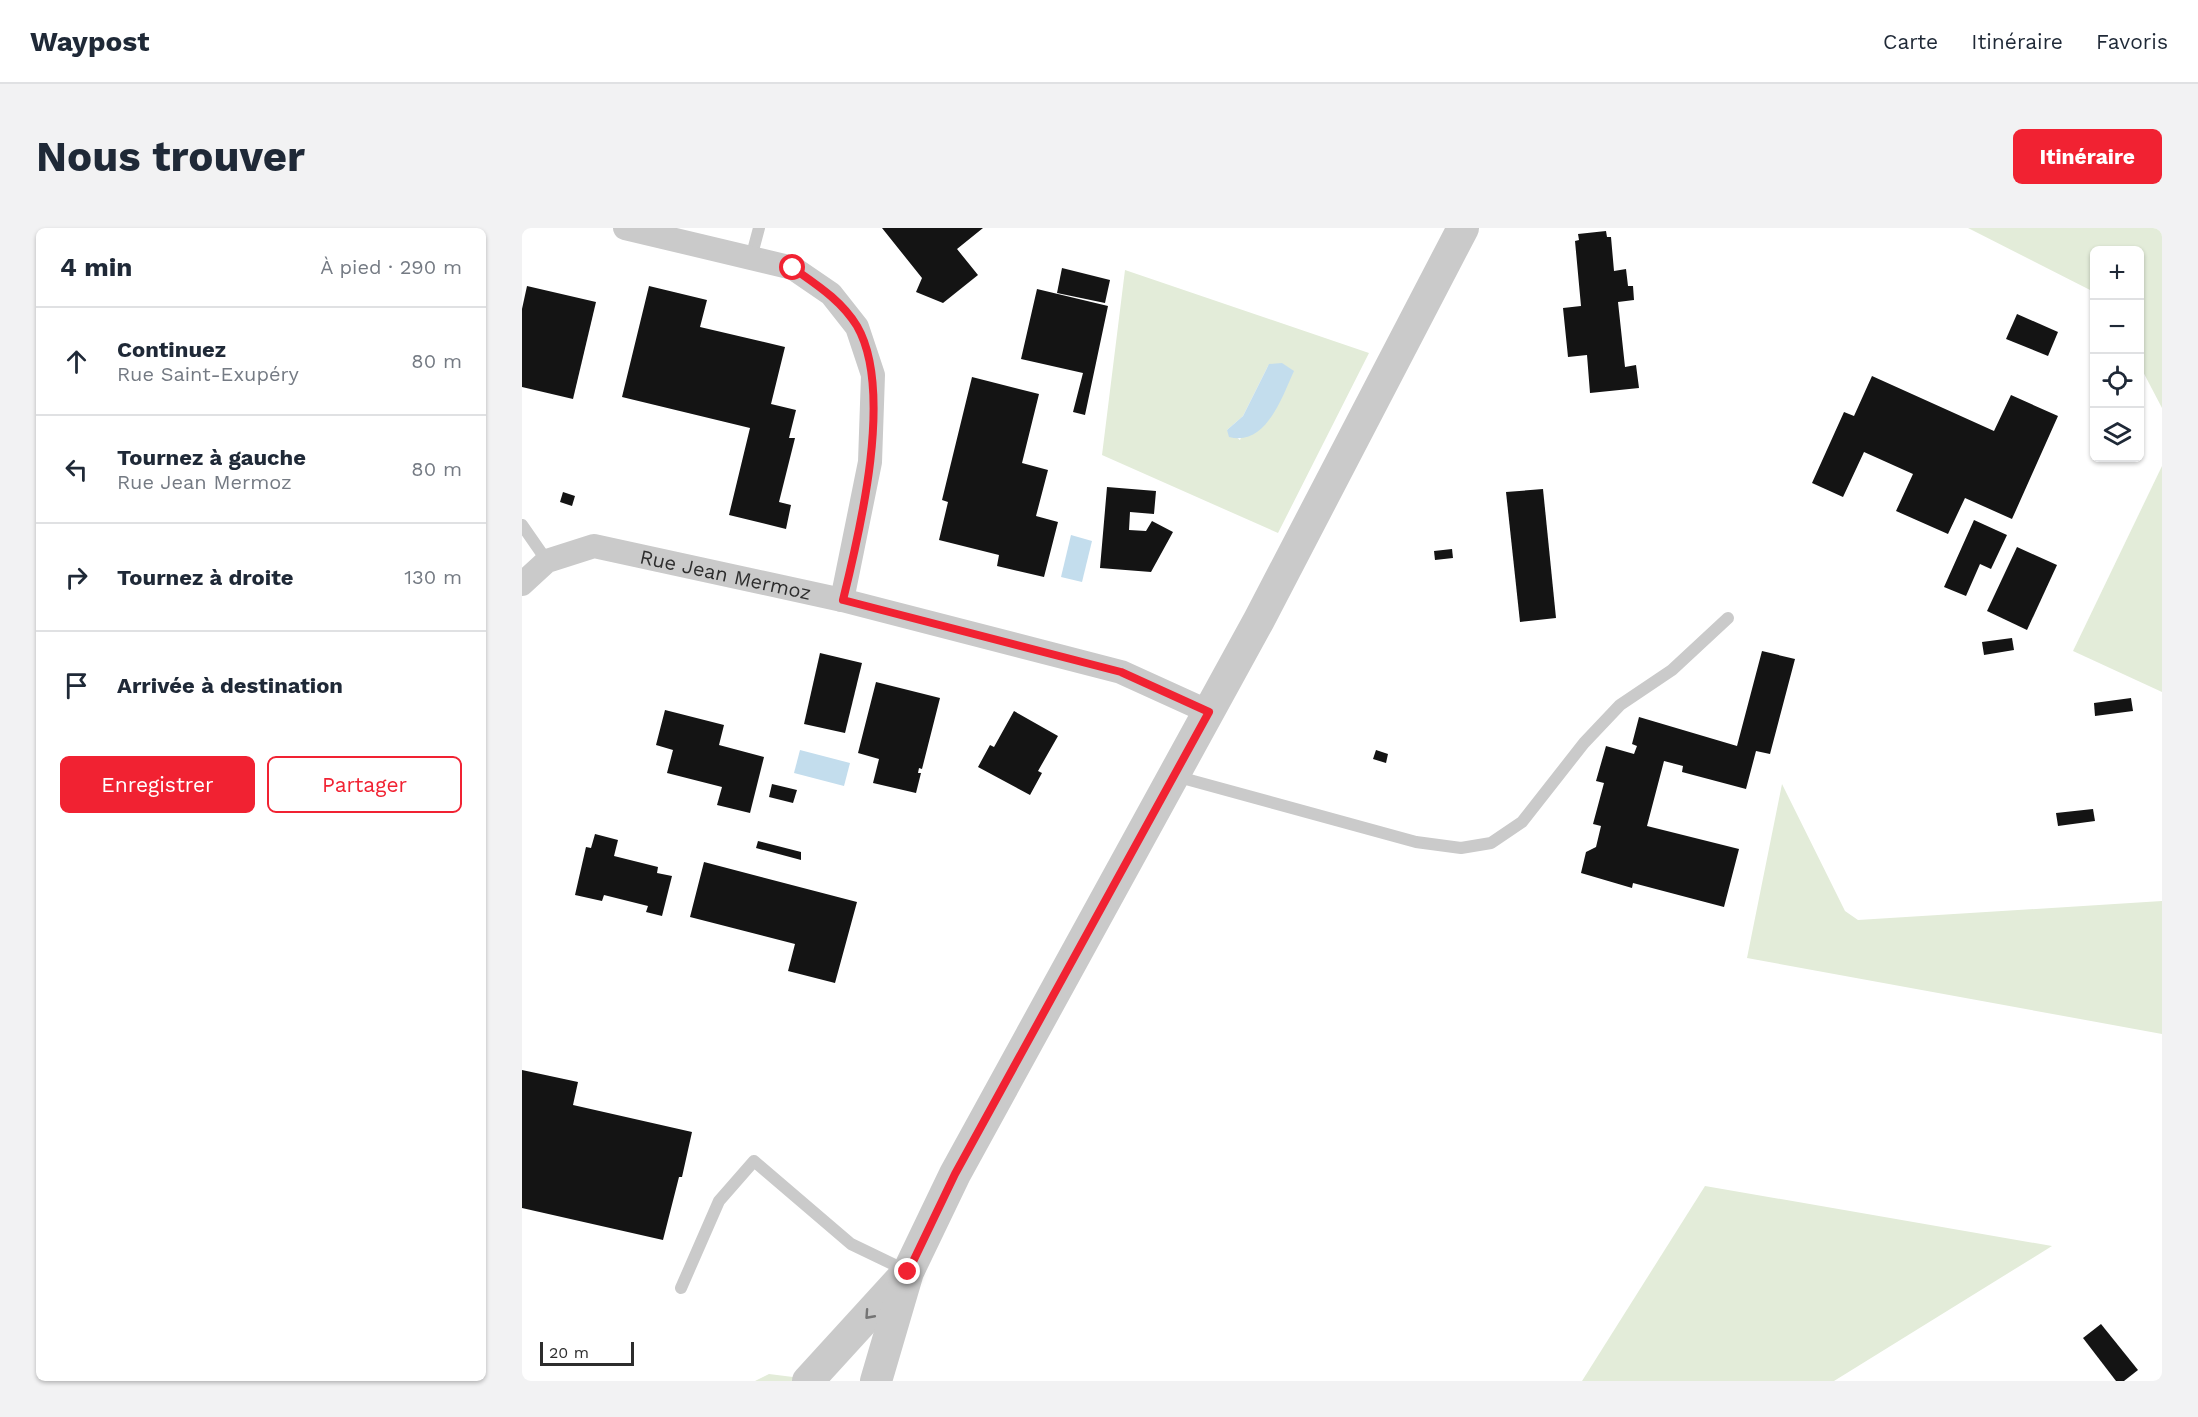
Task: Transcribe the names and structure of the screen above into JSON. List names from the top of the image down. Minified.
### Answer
{"streets":{"street":["Rue Jean Mermoz"]},"scale_bar":"20 m","page":{"header":"Waypost","nav":["Carte","Itinéraire","Favoris"],"buttons":["Itinéraire",["Enregistrer","Partager"]],"title":"Nous trouver","heading":["4 min","À pied · 290 m"],"map_buttons":["+","−"],"list":[["Continuez","Rue Saint-Exupéry","80 m"],["Tournez à gauche","Rue Jean Mermoz","80 m"],["Tournez à droite","130 m"],"Arrivée à destination"],"scale":"20 m"}}
